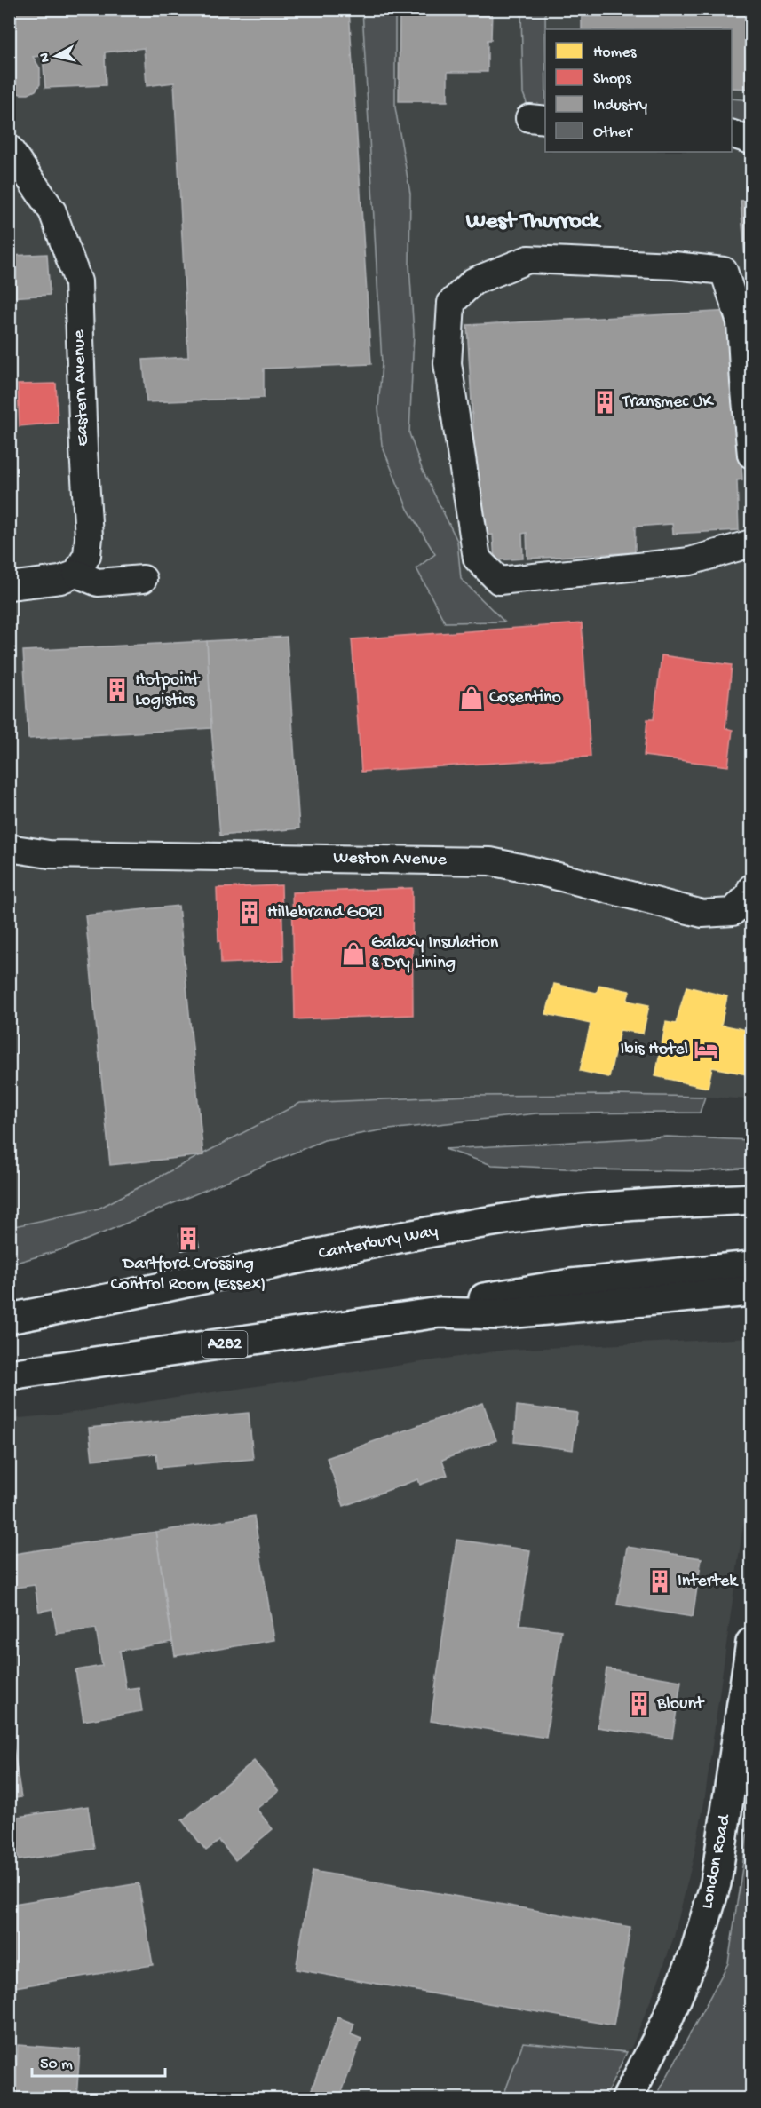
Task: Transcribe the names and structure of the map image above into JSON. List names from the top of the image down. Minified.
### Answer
{"streets":{"main road":["Canterbury Way","A282","London Road"],"street":["Eastern Avenue","Weston Avenue"]},"districts":["West Thurrock"],"places":{"building":["Transmec UK","Hotpoint Logistics","Hillebrand GORI","Dartford Crossing Control Room (Essex)","Intertek","Blount"],"shop":["Cosentino","Galaxy Insulation & Dry Lining"],"hotel":["Ibis Hotel"]},"legend":["Homes","Shops","Industry","Other"],"scale_bar":"50 m","north":"left"}
